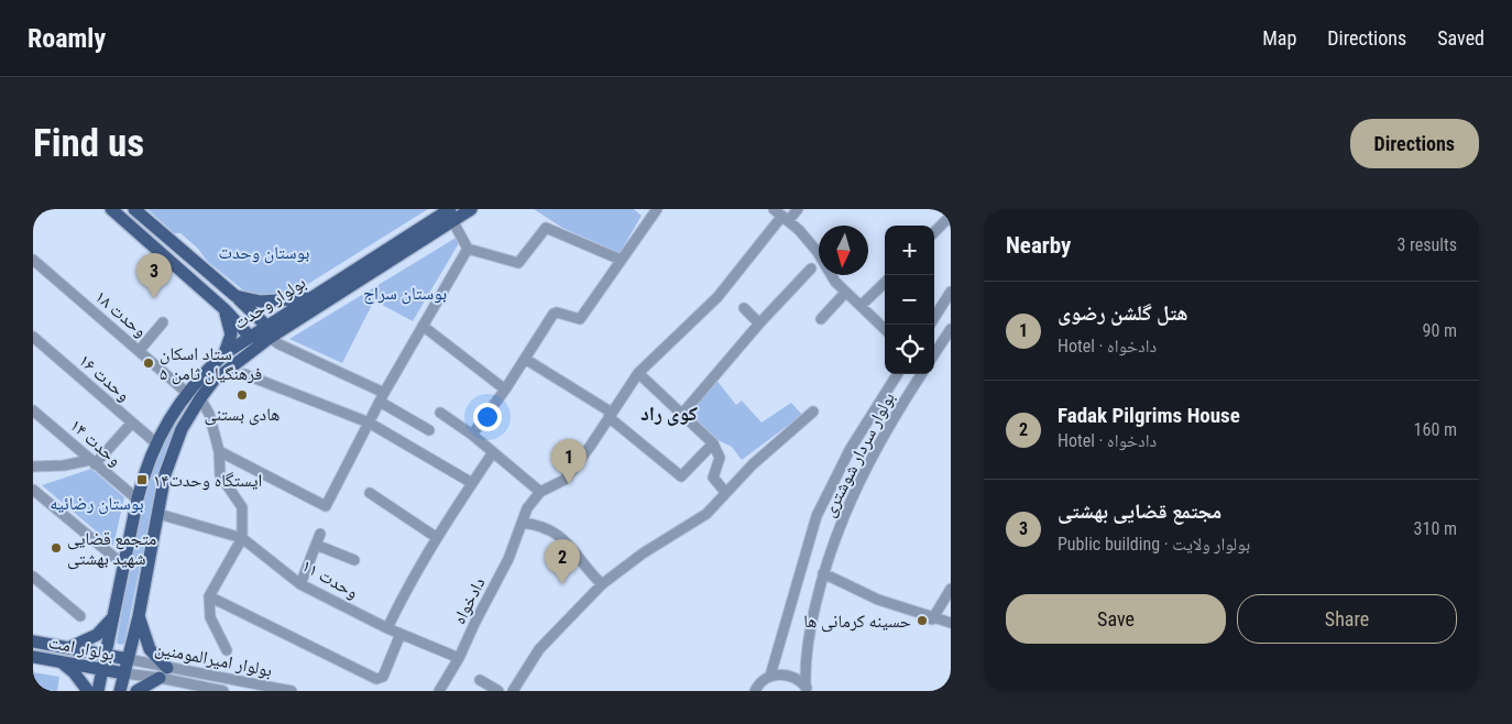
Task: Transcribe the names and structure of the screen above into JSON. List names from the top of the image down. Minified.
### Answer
{"streets":{"main road":["بولوار وحدت","بولوار امت"],"street":["وحدت ۱۸","وحدت ۱۶","وحدت ۱۴","بولوار سردار شوشتری","وحدت ۱۱","دادخواه","بولوار امیرالمومنین"]},"crossings":[["بولوار وحدت","وحدت ۱۸"],["بولوار وحدت","وحدت ۱۶"],["بولوار وحدت","وحدت ۱۴"],["بولوار وحدت","وحدت ۱۱"],["بولوار وحدت","بولوار امت"],["بولوار وحدت","بولوار امیرالمومنین"],["وحدت ۱۱","دادخواه"],["بولوار امت","بولوار امیرالمومنین"]],"districts":["کوی راد"],"parks":["بوستان وحدت","بوستان سراج","بوستان رضائیه"],"places":{"other":["ستاد اسکان فرهنگیان ثامن ۵","هادی بستنی","متجمع قضایی شهید بهشتی","حسینه کرمانی ها"],"transit":["ایستگاه وحدت۱۴"]},"north":"bottom","page":{"header":"Roamly","nav":["Map","Directions","Saved"],"buttons":["Directions",["Save","Share"]],"title":"Find us","heading":["Nearby","3 results"],"map_buttons":["+","−"],"pins":["3","1","2"],"list":[{"mark":"1","name":"هتل گلشن رضوی","note":"Hotel · دادخواه","value":"90 m"},{"mark":"2","name":"Fadak Pilgrims House","note":"Hotel · دادخواه","value":"160 m"},{"mark":"3","name":"مجتمع قضایی بهشتی","note":"Public building · بولوار ولایت","value":"310 m"}]}}
